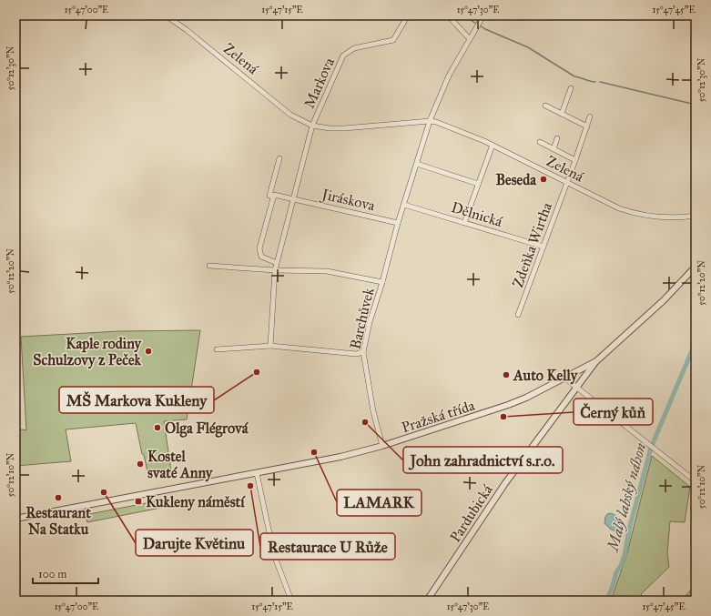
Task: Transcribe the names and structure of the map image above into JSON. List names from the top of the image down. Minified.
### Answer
{"streets":{"street":["Zelená","Markova","Jiráskova","Dělnická","Zdeňka Wirtha","Barchůvek","Pražská třída","Pardubická"]},"crossings":[["Zelená","Markova"],["Zelená","Zdeňka Wirtha"],["Markova","Jiráskova"],["Dělnická","Zdeňka Wirtha"],["Barchůvek","Pražská třída"],["Pražská třída","Pardubická"]],"water":["Malý labský náhon"],"places":{"other":["Beseda","Kaple rodiny Schulzovy z Peček","MŠ Markova Kukleny","Auto Kelly","Černý kůň","John zahradnictví s.r.o.","Olga Flégrová","LAMARK","Kostel svaté Anny","Restaurace U Růže","Darujte Květinu","Restaurant Na Statku"],"transit":["Kukleny náměstí"]},"scale_bar":"100 m","coordinates":["15°47'00\"E","15°47'15\"E","15°47'30\"E","15°47'45\"E","50°12'30\"N","50°12'20\"N","50°12'10\"N"]}
